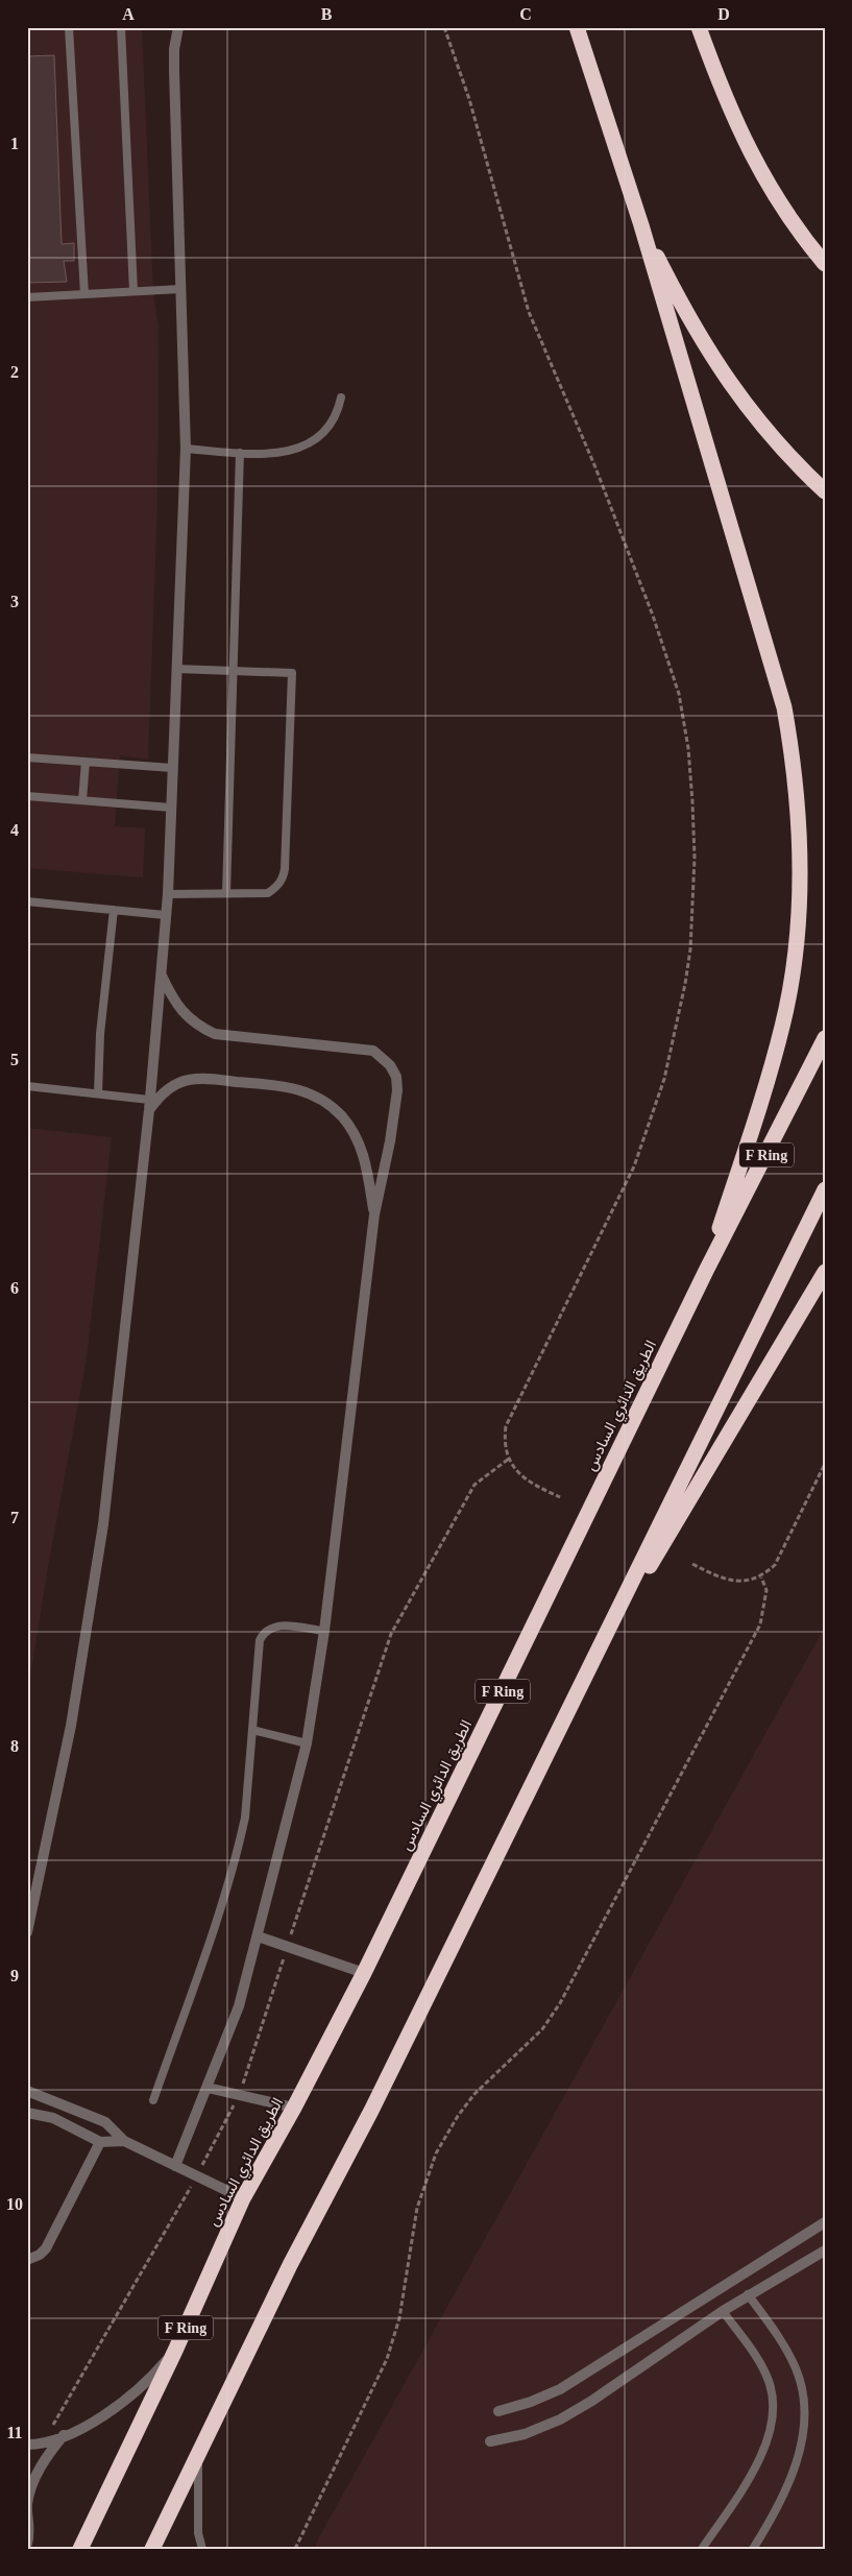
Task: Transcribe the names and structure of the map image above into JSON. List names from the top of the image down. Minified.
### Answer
{"streets":{"highway":["F Ring","الطريق الدائري السادس"]},"grid":{"columns":["A","B","C","D"],"rows":["1","2","3","4","5","6","7","8","9","10","11"]}}
